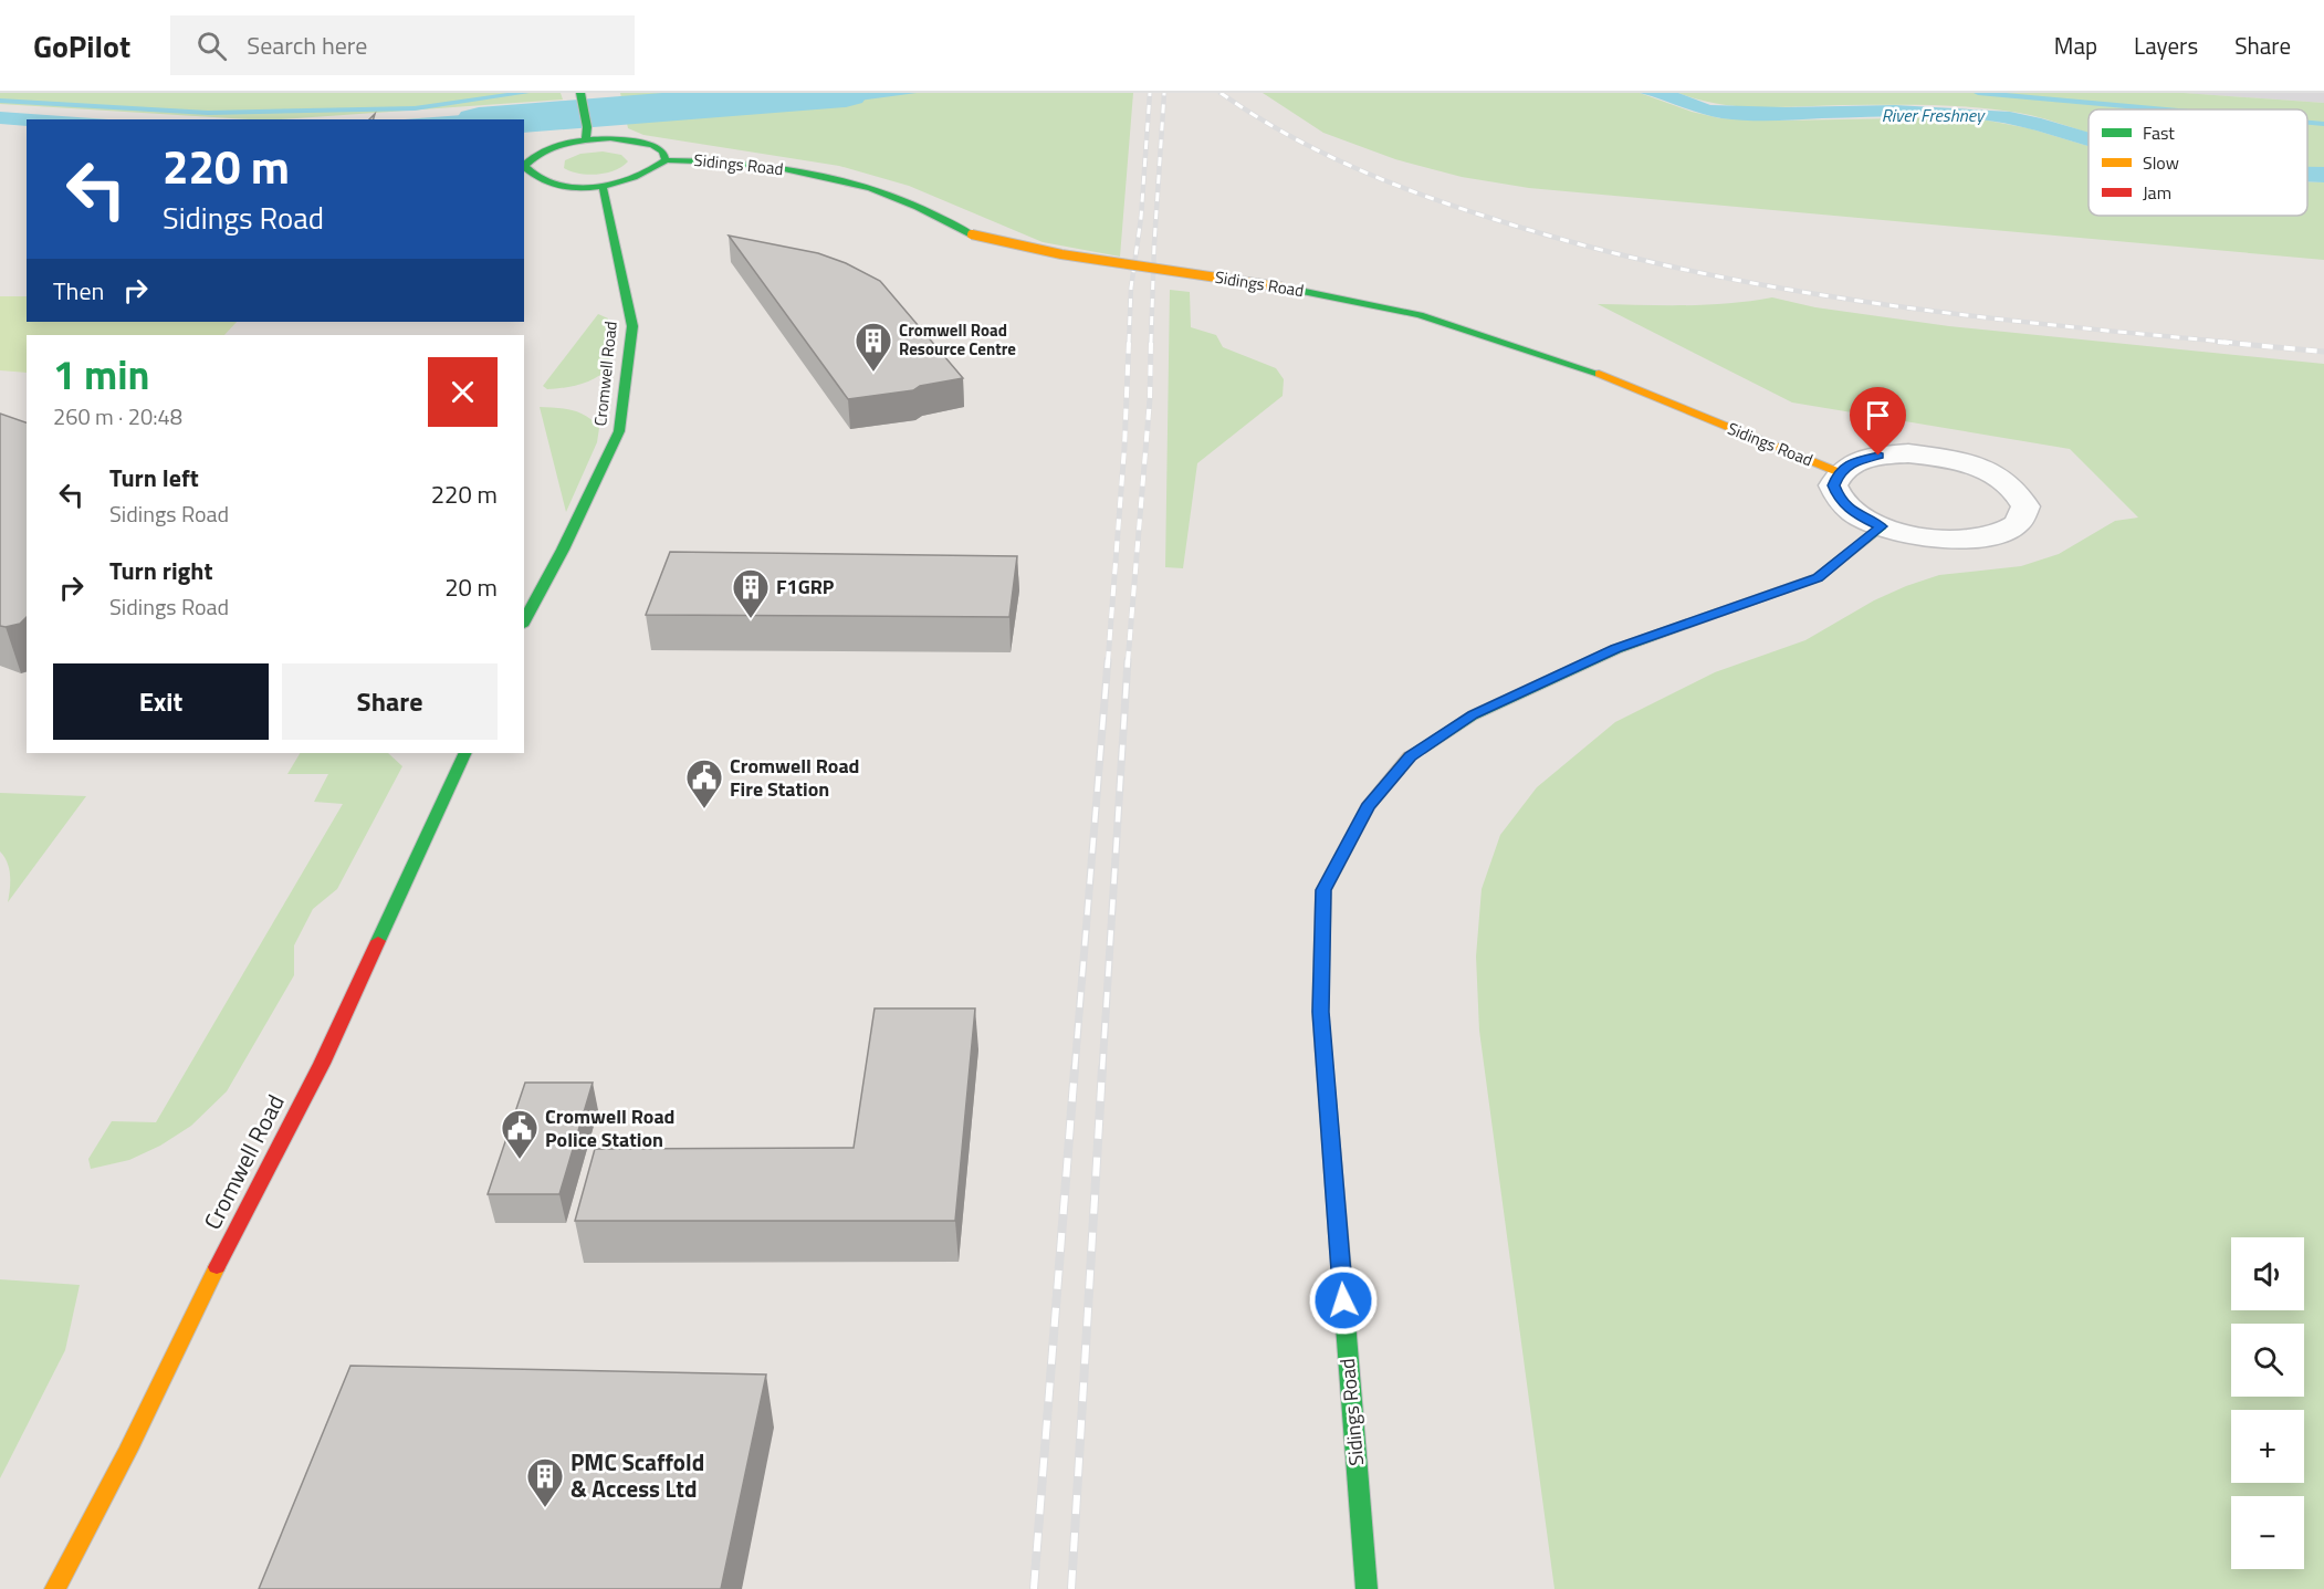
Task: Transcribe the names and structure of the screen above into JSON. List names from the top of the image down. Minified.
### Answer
{"streets":{"street":["Sidings Road","Cromwell Road"]},"water":["River Freshney"],"places":{"building":["Cromwell Road Resource Centre","F1GRP","PMC Scaffold & Access Ltd"],"public building":["Cromwell Road Fire Station","Cromwell Road Police Station"]},"legend":["Fast","Slow","Jam"],"page":{"header":"GoPilot","search":"Search here","nav":["Map","Layers","Share"],"turn":["220 m","Sidings Road"],"then":"Then","heading":["1 min","260 m · 20:48"],"list":[{"name":"Turn left","note":"Sidings Road","value":"220 m"},{"name":"Turn right","note":"Sidings Road","value":"20 m"}],"buttons":["Exit","Share"],"map_buttons":["+","−"]}}
